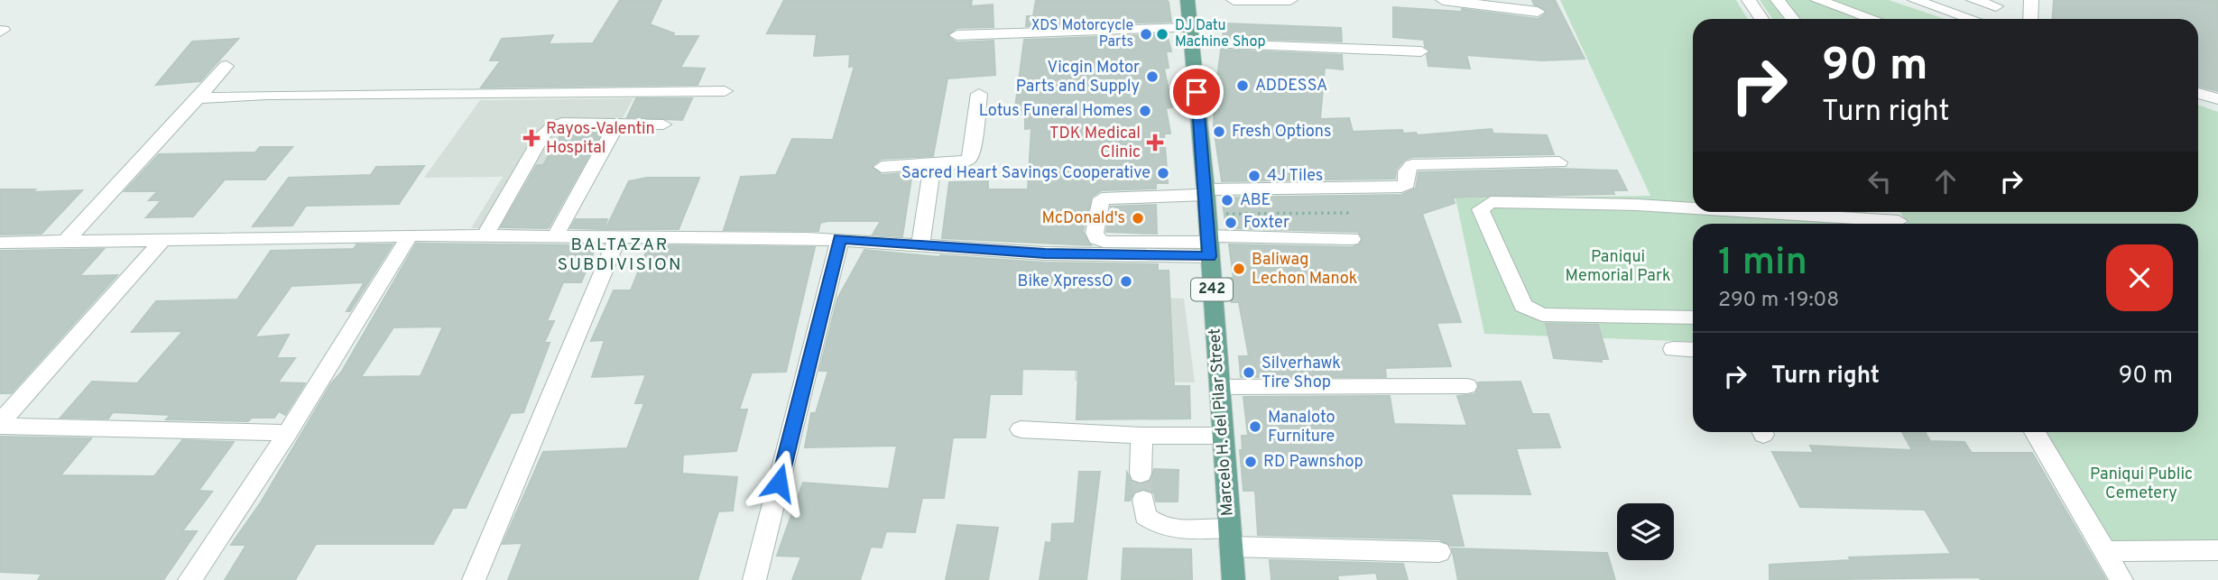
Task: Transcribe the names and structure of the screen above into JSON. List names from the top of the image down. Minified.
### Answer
{"streets":{"main road":["242","Marcelo H. del Pilar Street"]},"districts":["BALTAZAR SUBDIVISION"],"parks":["Paniqui Memorial Park","Paniqui Public Cemetery"],"places":{"other":["XDS Motorcycle Parts","DJ Datu Machine Shop","Vicgin Motor Parts and Supply","ADDESSA","Lotus Funeral Homes","Fresh Options","Sacred Heart Savings Cooperative","4J Tiles","ABE","McDonald's","Foxter","Baliwag Lechon Manok","Bike XpressO","Silverhawk Tire Shop","Manaloto Furniture","RD Pawnshop"],"health":["Rayos-Valentin Hospital","TDK Medical Clinic"]},"page":{"turn":["90 m","Turn right"],"heading":["1 min","290 m · 19:08"],"list":[{"name":"Turn right","value":"90 m"}]}}
